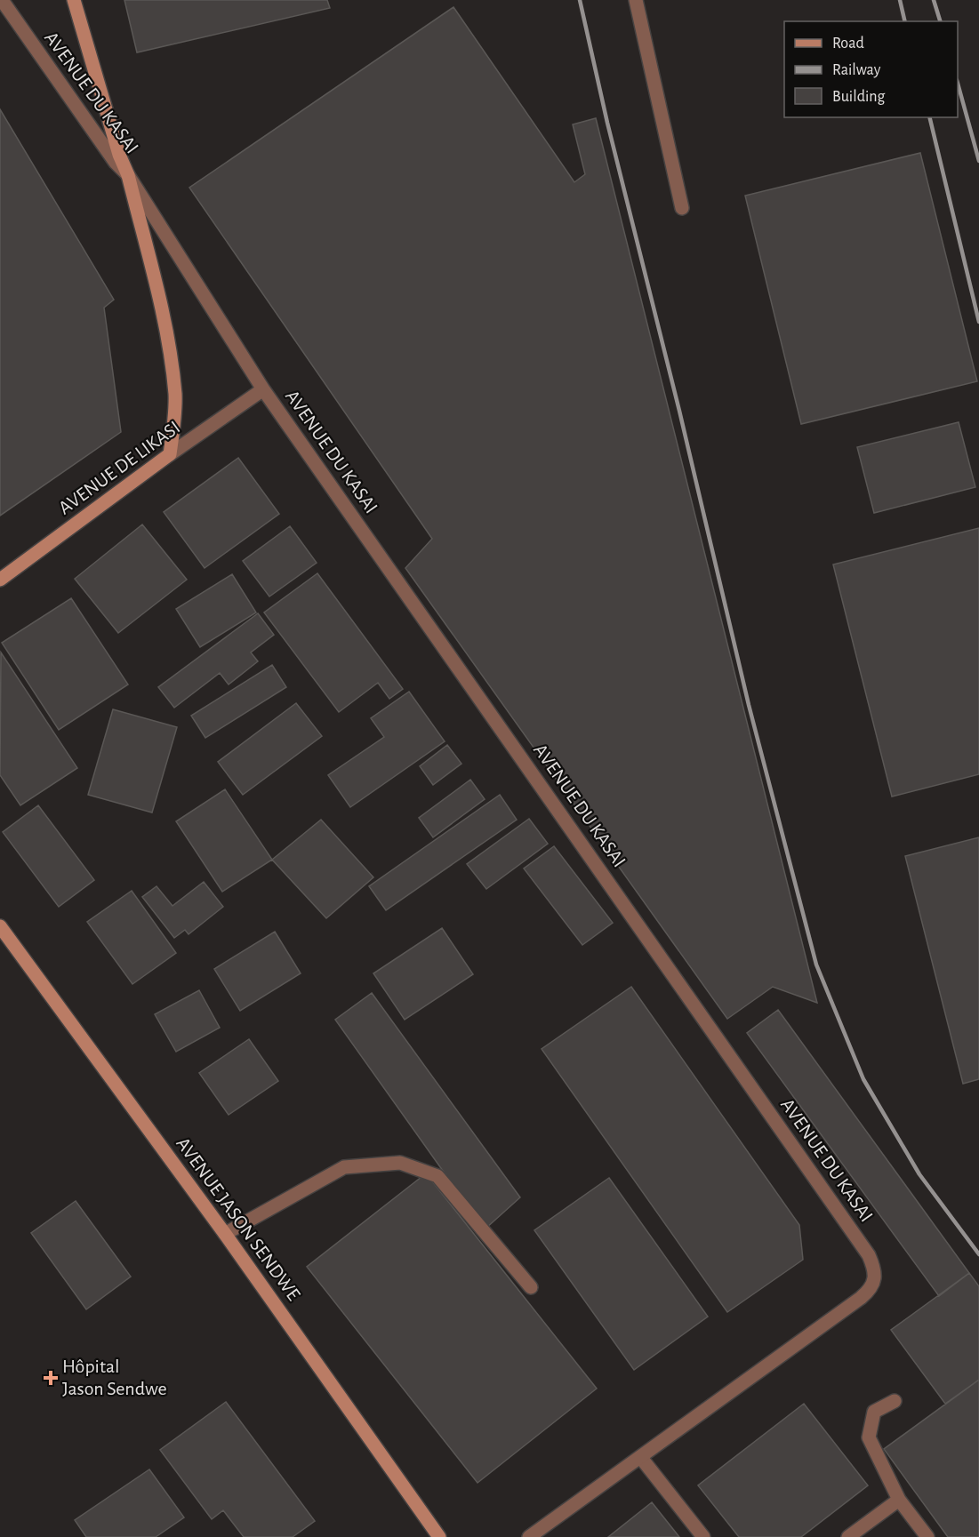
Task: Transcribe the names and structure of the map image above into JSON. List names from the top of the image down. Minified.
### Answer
{"streets":{"main road":["AVENUE DE LIKASI","AVENUE JASON SENDWE"],"street":["AVENUE DU KASAI"]},"crossings":[["AVENUE DU KASAI","AVENUE DE LIKASI"]],"places":{"health":["Hôpital Jason Sendwe"]},"legend":["Road","Railway","Building"]}
